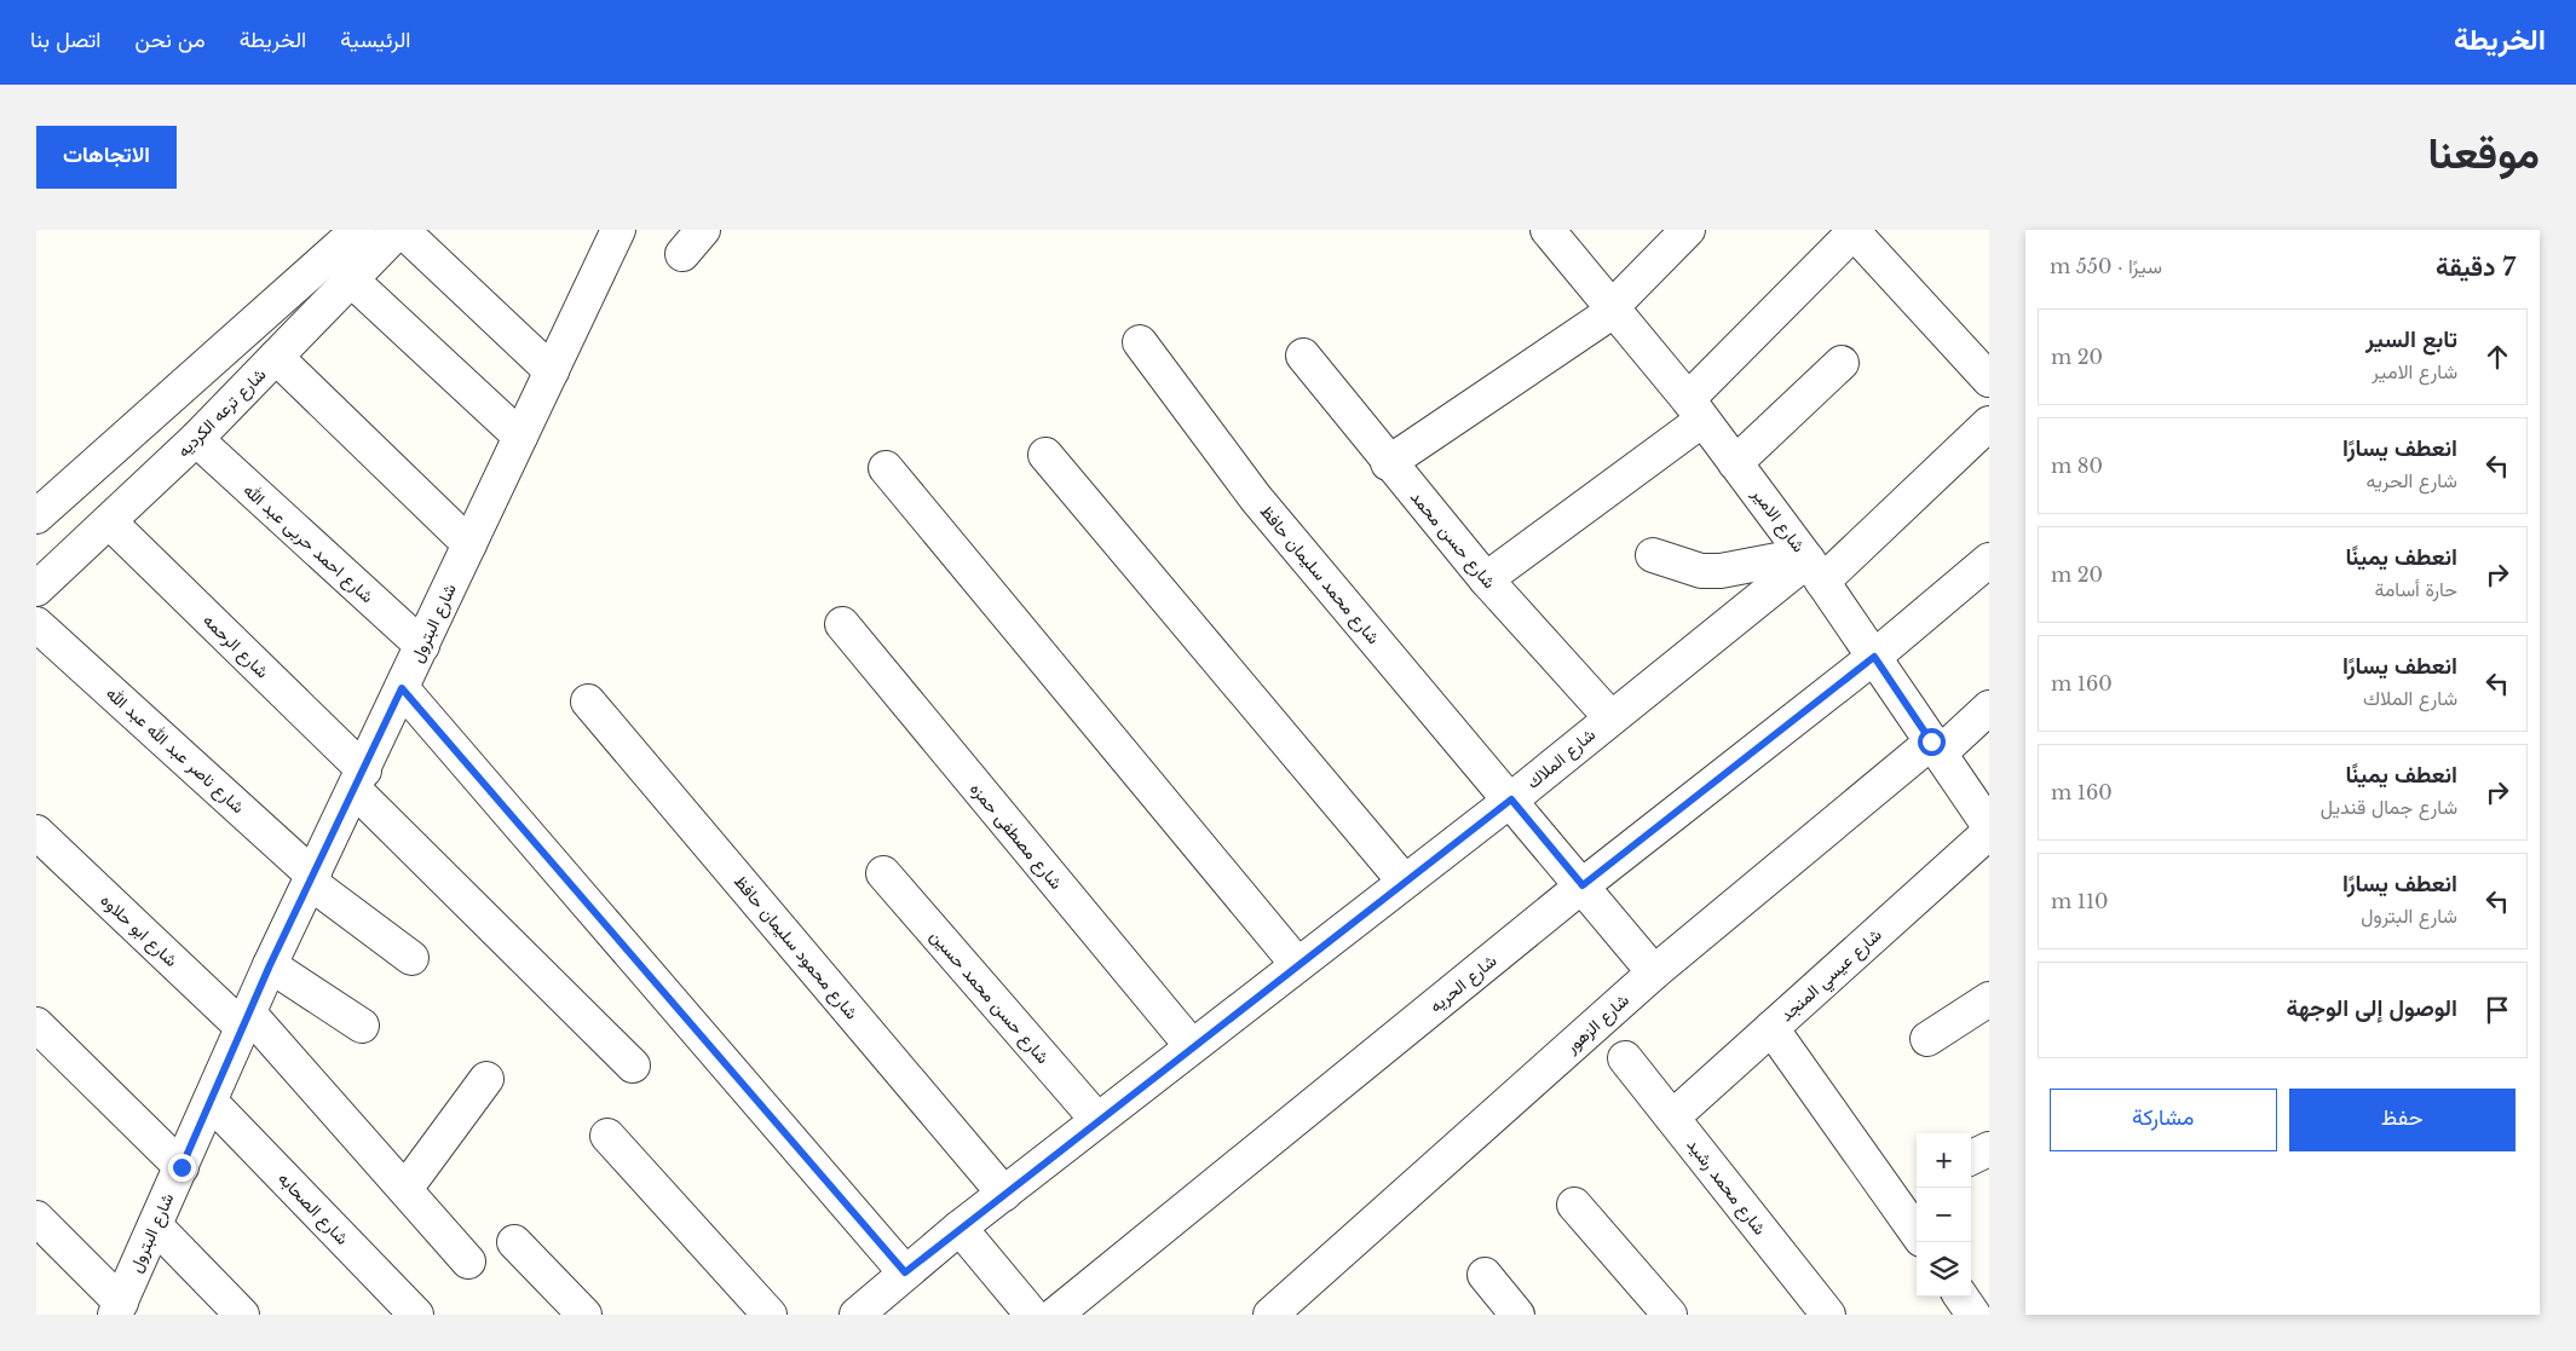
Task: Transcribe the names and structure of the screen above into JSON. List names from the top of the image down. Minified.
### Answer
{"streets":{"street":["شارع ترعه الكرديه","شارع الامير","شارع حسن محمد","شارع احمد حربى عبد الله","شارع محمد سليمان حافظ","شارع البترول","شارع الرحمه","شارع ناصر عبد الله عبد الله","شارع الملاك","شارع مصطفى حمزه","شارع ابو حلاوه","شارع محمود سليمان حافظ","شارع عيسي المنجد","شارع الحريه","شارع حسن محمد حسين","شارع الزهور","شارع محمد رشيد","شارع الصحابه"]},"crossings":[["شارع ترعه الكرديه","شارع احمد حربى عبد الله"],["شارع ترعه الكرديه","شارع الرحمه"],["شارع الامير","شارع الملاك"],["شارع الامير","شارع الحريه"],["شارع الامير","شارع الزهور"],["شارع حسن محمد","شارع الملاك"],["شارع احمد حربى عبد الله","شارع البترول"],["شارع محمد سليمان حافظ","شارع الملاك"],["شارع محمد سليمان حافظ","شارع الحريه"],["شارع محمد سليمان حافظ","شارع الزهور"],["شارع البترول","شارع الرحمه"],["شارع البترول","شارع ناصر عبد الله عبد الله"],["شارع البترول","شارع ابو حلاوه"],["شارع البترول","شارع الصحابه"],["شارع الملاك","شارع مصطفى حمزه"],["شارع الملاك","شارع محمود سليمان حافظ"],["شارع الملاك","شارع حسن محمد حسين"],["شارع عيسي المنجد","شارع محمد رشيد"]],"page":{"header":"الخريطة","nav":["الرئيسية","الخريطة","من نحن","اتصل بنا"],"title":"موقعنا","buttons":["الاتجاهات",["حفظ","مشاركة"]],"heading":["7 دقيقة","سيرًا · 550 m"],"list":[["تابع السير","شارع الامير","20 m"],["انعطف يسارًا","شارع الحريه","80 m"],["انعطف يمينًا","حارة أسامة","20 m"],["انعطف يسارًا","شارع الملاك","160 m"],["انعطف يمينًا","شارع جمال قنديل","160 m"],["انعطف يسارًا","شارع البترول","110 m"],"الوصول إلى الوجهة"],"map_buttons":["+","−"]}}
